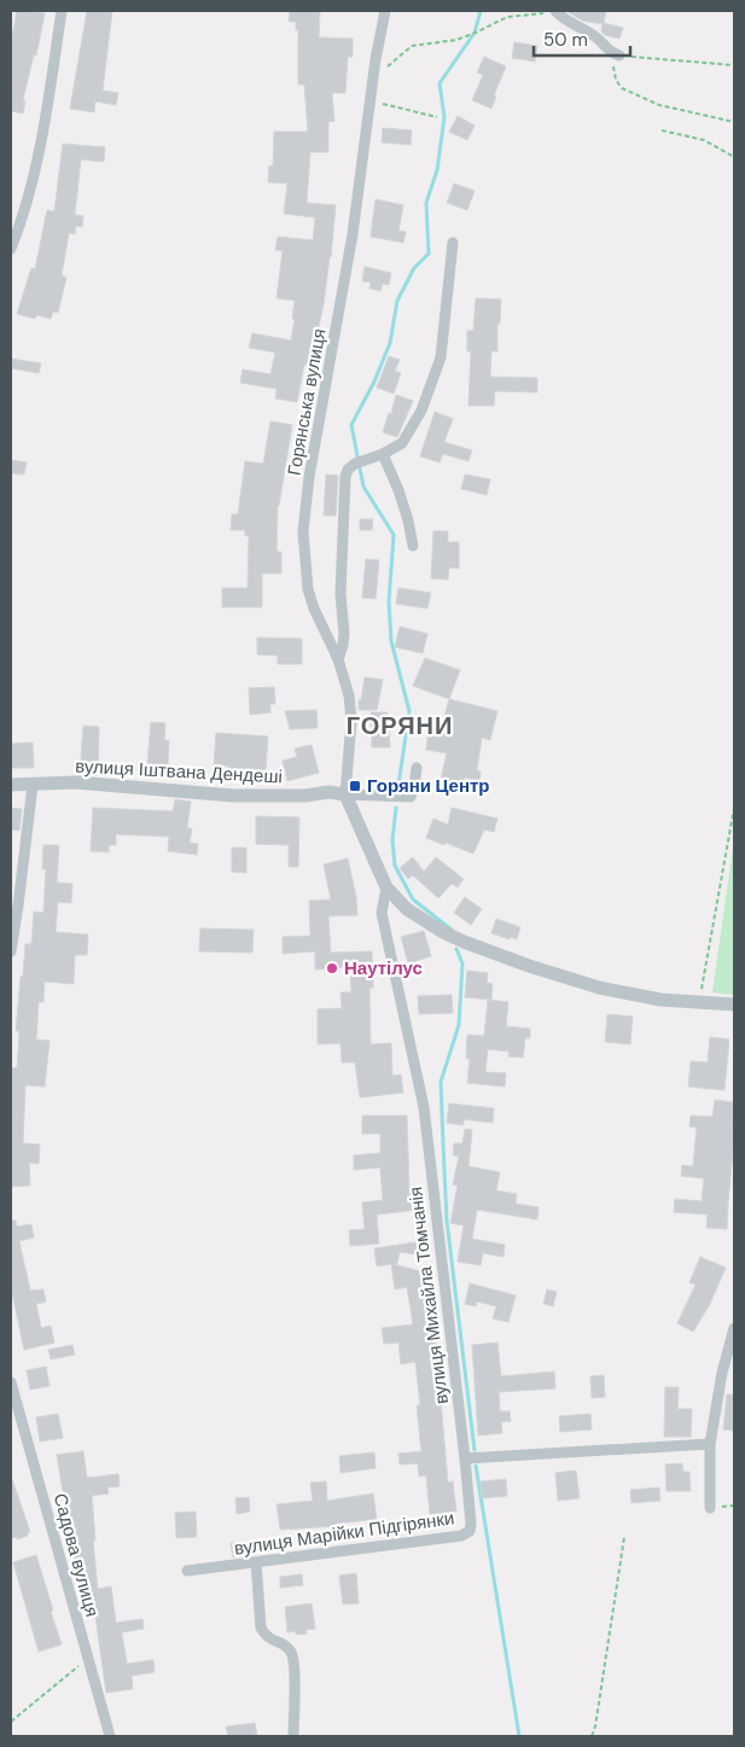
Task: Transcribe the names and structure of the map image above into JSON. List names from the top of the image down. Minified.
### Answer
{"streets":{"street":["Горянська вулиця","вулиця Іштвана Дендеші","вулиця Михайла Томчанія","вулиця Марійки Підгірянки","Садова вулиця"]},"crossings":[["Горянська вулиця","вулиця Іштвана Дендеші"],["вулиця Михайла Томчанія","вулиця Марійки Підгірянки"]],"districts":["ГОРЯНИ"],"places":{"transit":["Горяни Центр"],"other":["Наутілус"]},"scale_bar":"50 m"}
